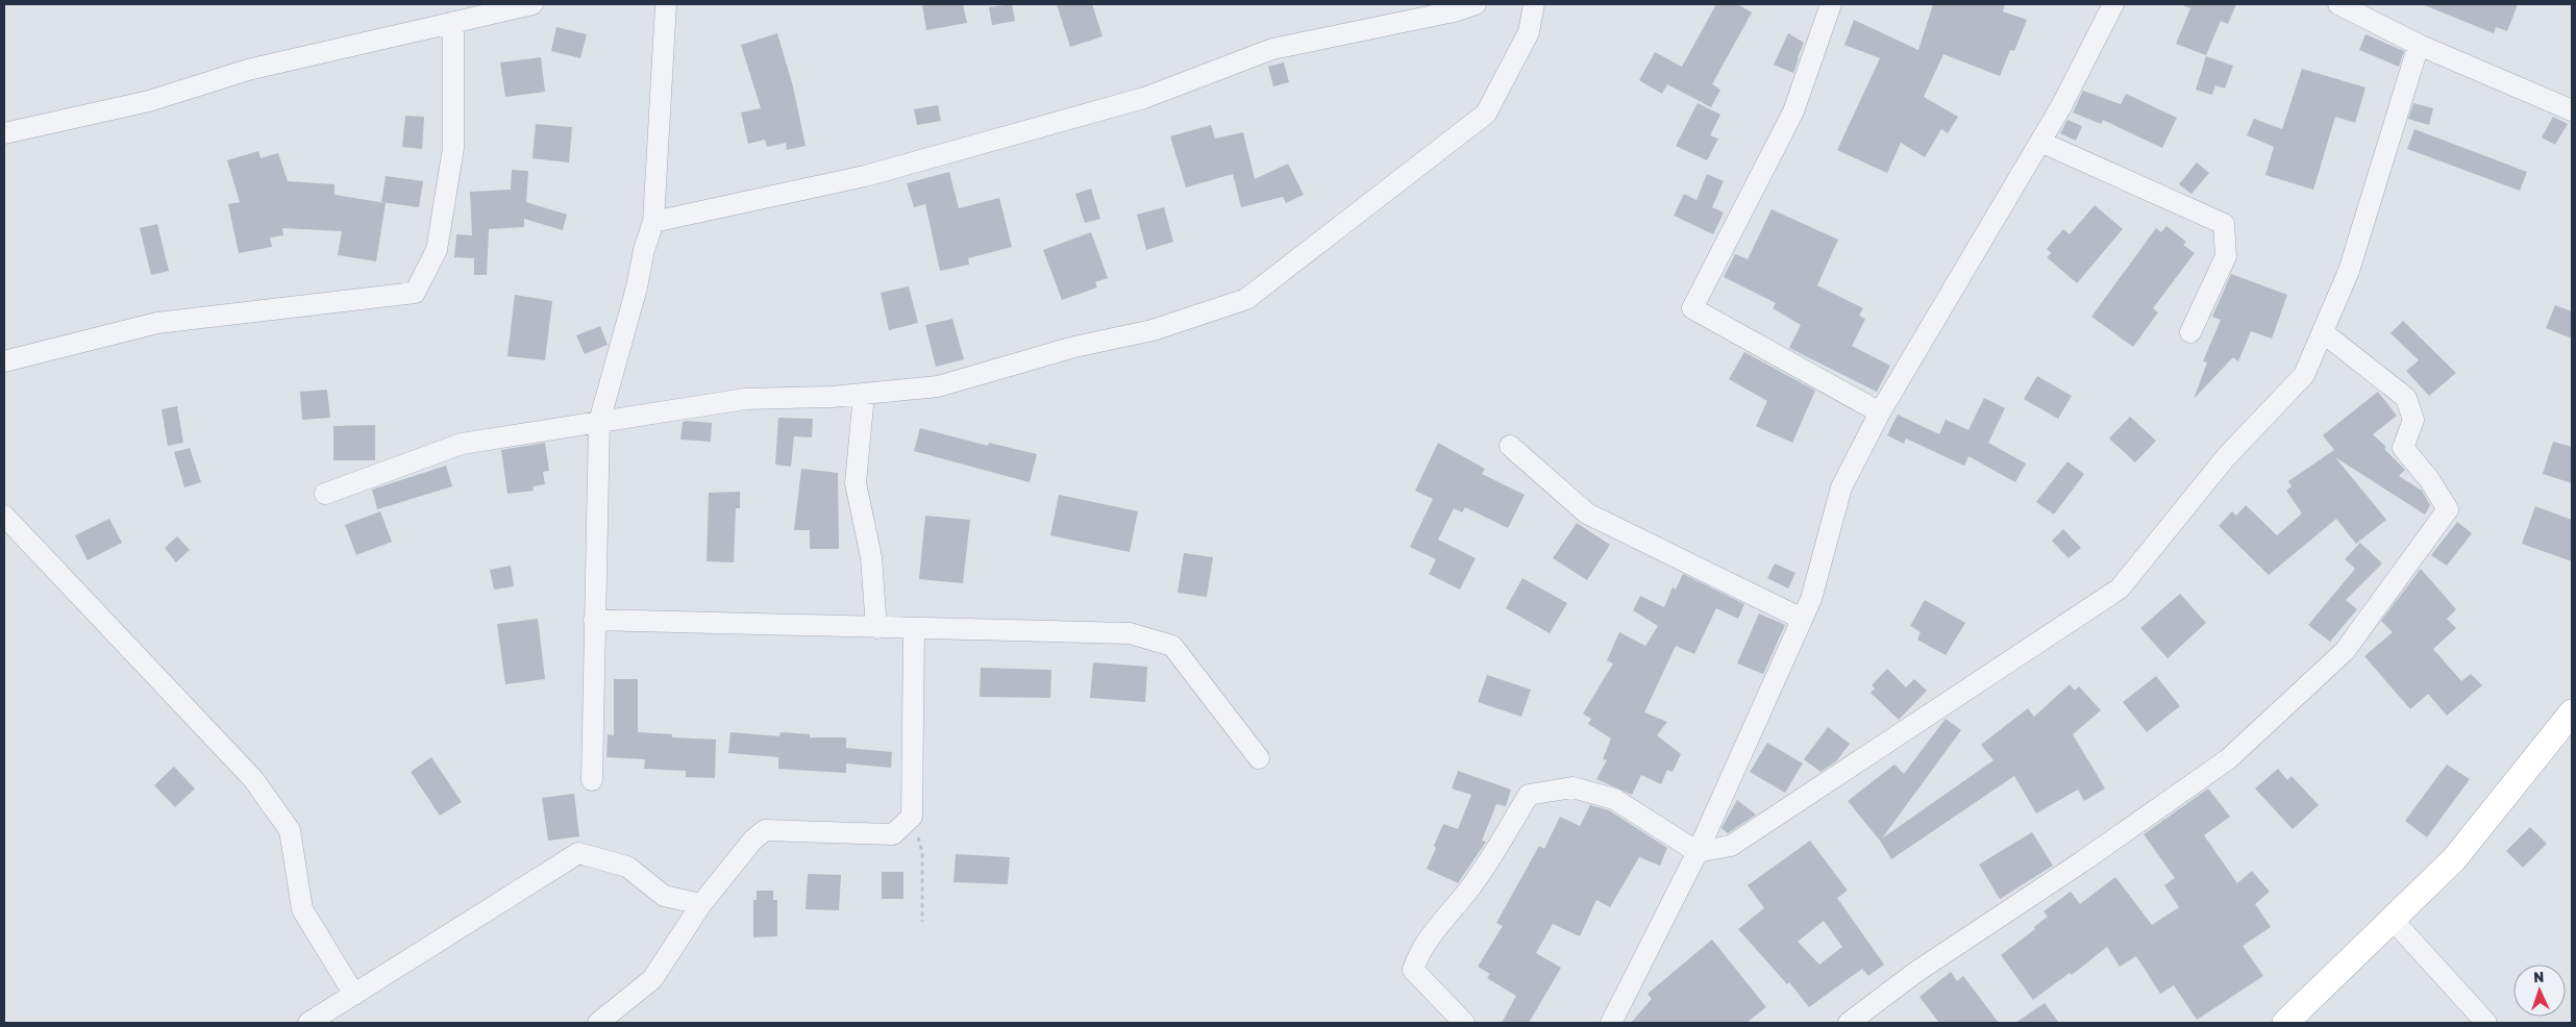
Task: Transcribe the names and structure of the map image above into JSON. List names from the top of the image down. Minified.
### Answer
{"north":"top"}
